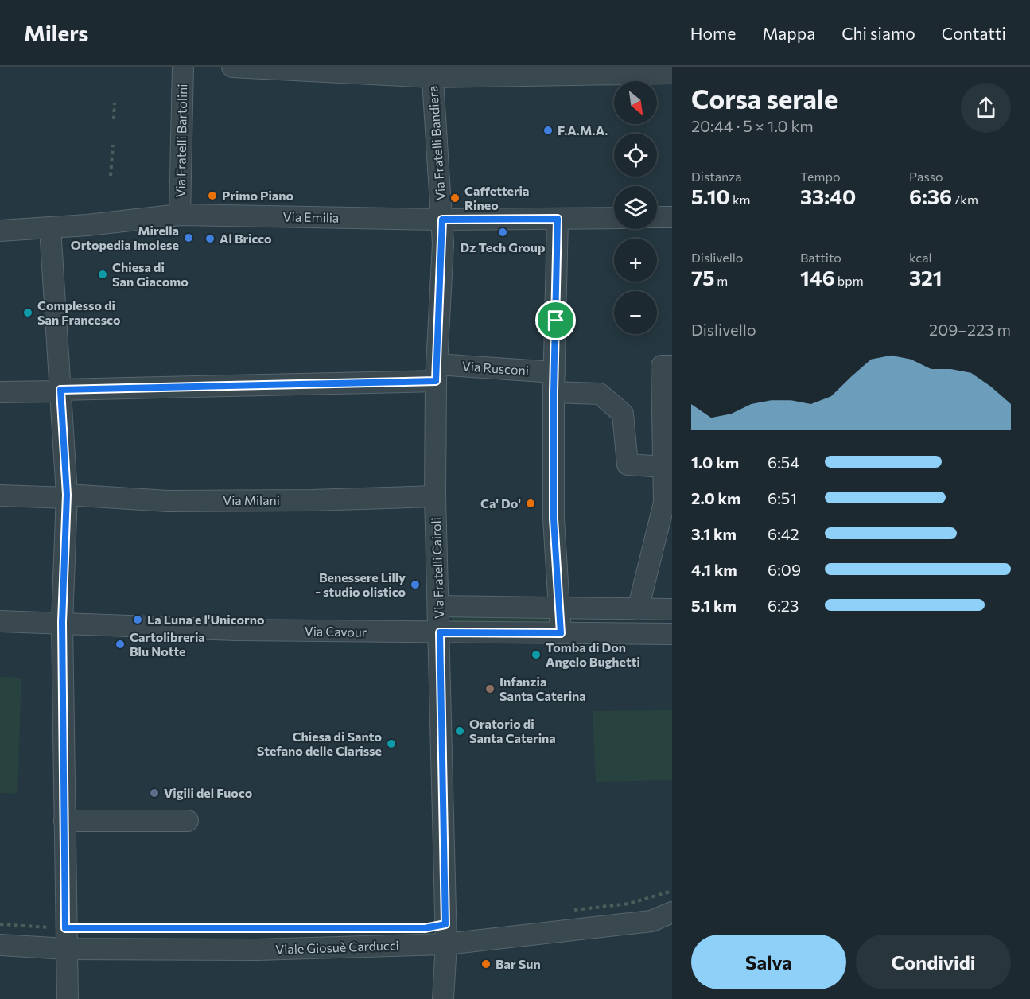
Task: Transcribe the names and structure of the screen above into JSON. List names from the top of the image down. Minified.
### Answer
{"streets":{"street":["Via Fratelli Bartolini","Via Fratelli Bandiera","Via Emilia","Via Rusconi","Via Milani","Via Fratelli Cairoli","Via Cavour","Viale Giosuè Carducci"]},"crossings":[["Via Fratelli Bartolini","Via Emilia"],["Via Fratelli Bandiera","Via Emilia"],["Via Fratelli Bandiera","Via Fratelli Cairoli"],["Via Emilia","Via Fratelli Cairoli"],["Via Rusconi","Via Fratelli Cairoli"],["Via Milani","Via Fratelli Cairoli"],["Via Fratelli Cairoli","Via Cavour"],["Via Fratelli Cairoli","Viale Giosuè Carducci"]],"places":["F.A.M.A.","Primo Piano","Caffetteria Rineo","Dz Tech Group","Mirella Ortopedia Imolese","Al Bricco","Chiesa di San Giacomo","Complesso di San Francesco","Ca' Do'","Benessere Lilly - studio olistico","La Luna e l'Unicorno","Cartolibreria Blu Notte","Tomba di Don Angelo Bughetti","Infanzia Santa Caterina","Oratorio di Santa Caterina","Chiesa di Santo Stefano delle Clarisse","Vigili del Fuoco","Bar Sun"],"north":"bottom right","page":{"header":"Milers","nav":["Home","Mappa","Chi siamo","Contatti"],"heading":["Corsa serale","20:44 · 5 × 1.0 km"],"map_buttons":["+","−"],"stats":[["Distanza","5.10 km"],["Tempo","33:40"],["Passo","6:36 /km"],["Dislivello","75 m"],["Battito","146 bpm"],["kcal","321"]],"chart":["Dislivello","209–223 m"],"list":[{"name":"1.0 km","note":"6:54"},{"name":"2.0 km","note":"6:51"},{"name":"3.1 km","note":"6:42"},{"name":"4.1 km","note":"6:09"},{"name":"5.1 km","note":"6:23"}],"buttons":["Salva","Condividi"]}}
